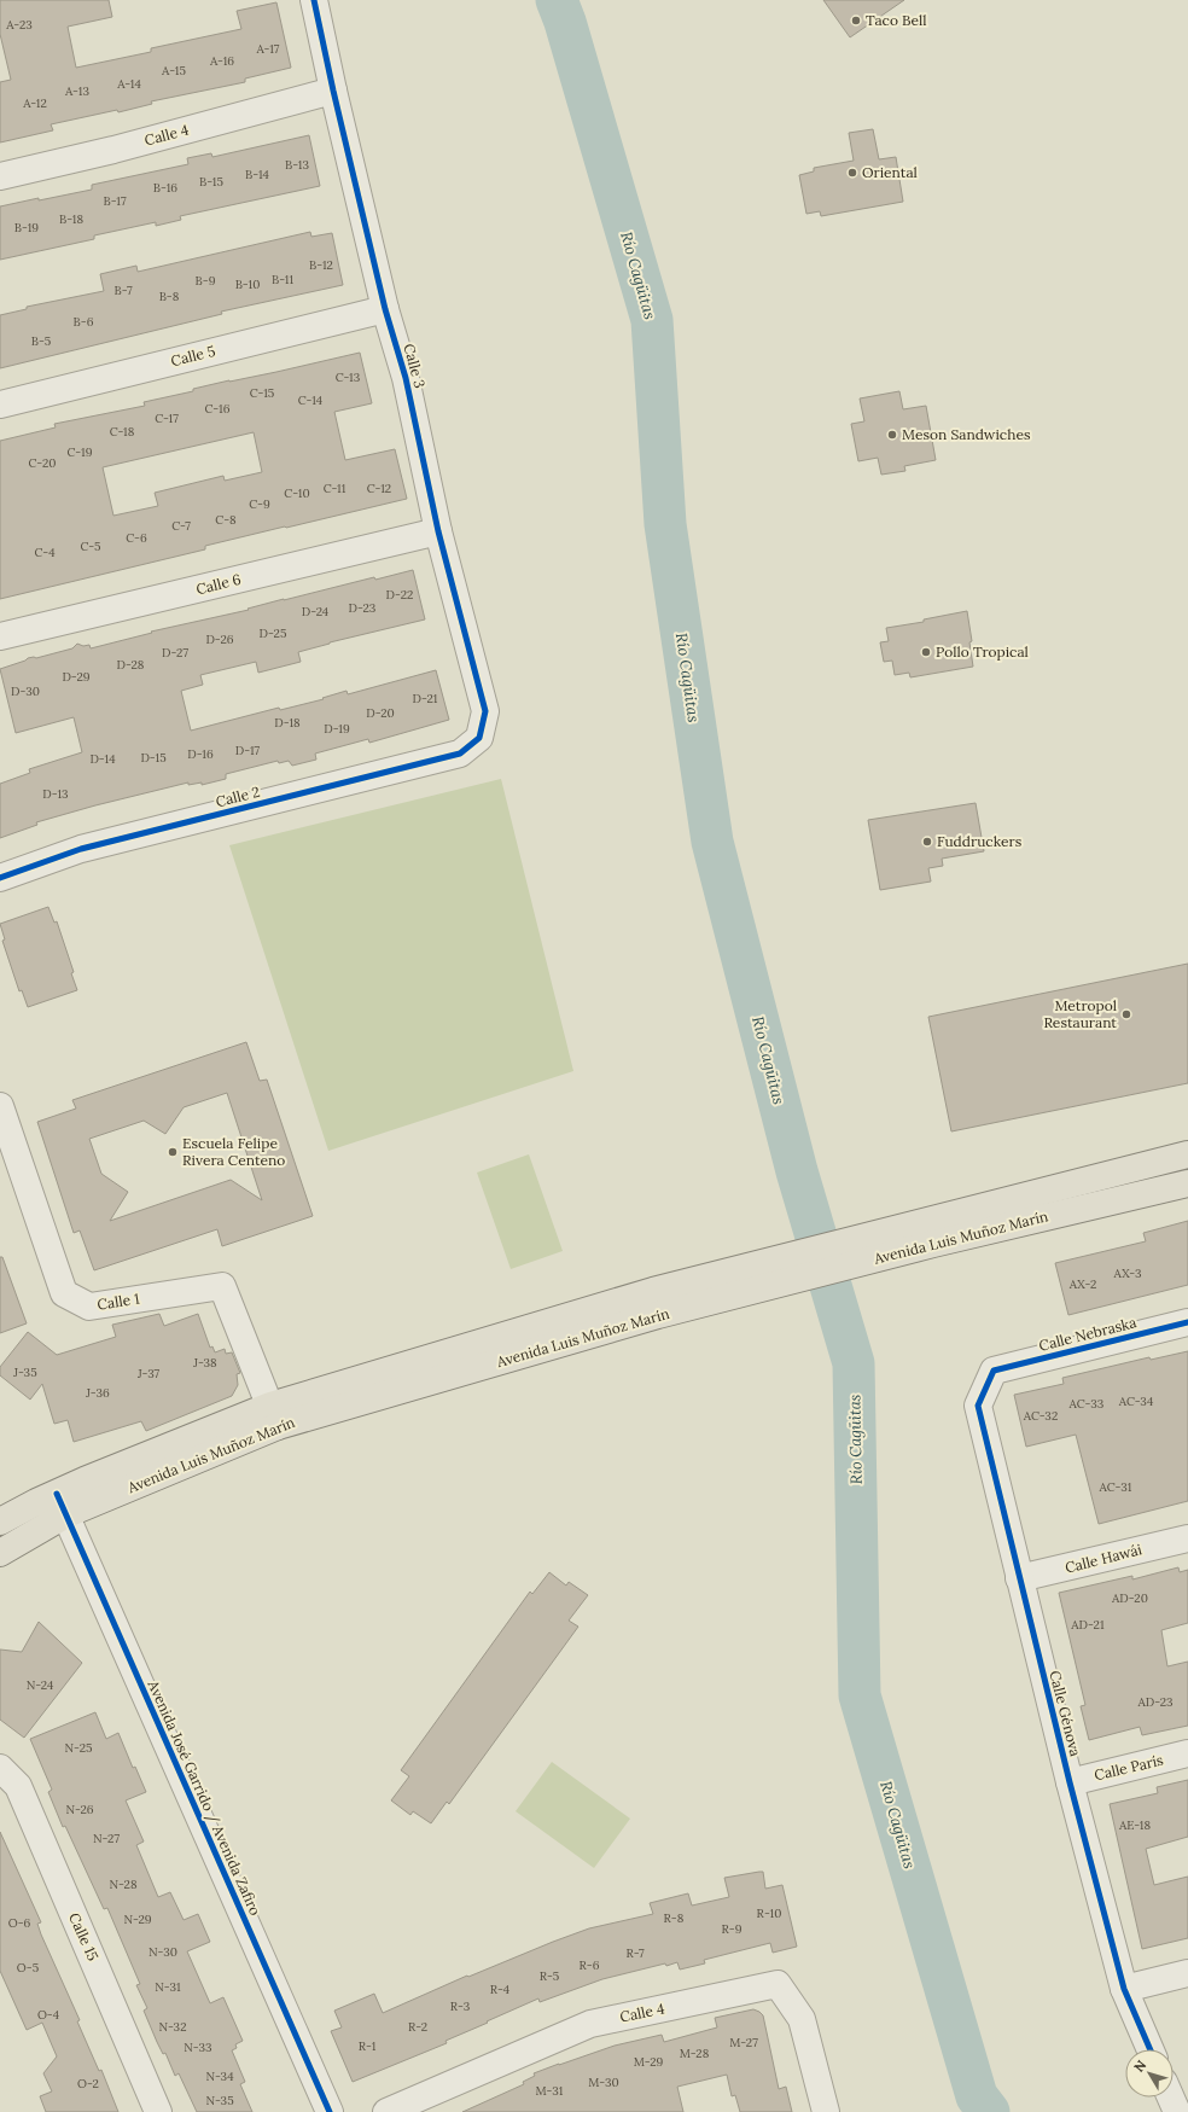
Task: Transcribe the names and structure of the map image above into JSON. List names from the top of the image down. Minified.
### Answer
{"streets":{"main road":["Avenida Luis Muñoz Marín"],"street":["Calle 4","Calle 5","Calle 3","Calle 6","Calle 2","Calle 1","Calle Nebraska","Calle Hawái","Calle Génova","Calle París","Avenida José Garrido / Avenida Zafiro","Calle 15"]},"crossings":[["Calle 4","Calle 3"],["Calle 5","Calle 3"],["Calle 3","Calle 6"],["Calle 3","Calle 2"],["Avenida Luis Muñoz Marín","Calle 1"],["Avenida Luis Muñoz Marín","Avenida José Garrido / Avenida Zafiro"],["Calle Nebraska","Calle Génova"],["Calle Hawái","Calle Génova"],["Calle Génova","Calle París"]],"water":["Río Cagüitas"],"places":["Taco Bell","Oriental","Meson Sandwiches","Pollo Tropical","Fuddruckers","Metropol Restaurant","Escuela Felipe Rivera Centeno"],"house_numbers":["A-23","A-17","A-16","A-15","A-14","A-13","A-12","B-13","B-14","B-15","B-16","B-17","B-18","B-19","B-12","B-11","B-9","B-10","B-7","B-8","B-6","B-5","C-13","C-15","C-14","C-16","C-17","C-18","C-19","C-20","C-11","C-12","C-10","C-9","C-8","C-7","C-6","C-5","C-4","D-22","D-23","D-24","D-25","D-26","D-27","D-28","D-29","D-30","D-21","D-20","D-18","D-19","D-17","D-16","D-15","D-14","D-13","AX-3","AX-2","J-38","J-35","J-37","J-36","AC-34","AC-33","AC-32","AC-31","AD-20","AD-21","N-24","AD-23","N-25","N-26","AE-18","N-27","N-28","R-10","R-8","N-29","O-6","R-9","N-30","R-7","R-6","O-5","R-5","N-31","R-4","R-3","O-4","N-32","R-2","M-27","R-1","N-33","M-28","M-29","N-34","M-30","O-2","M-31","N-35"],"north":"top left"}
